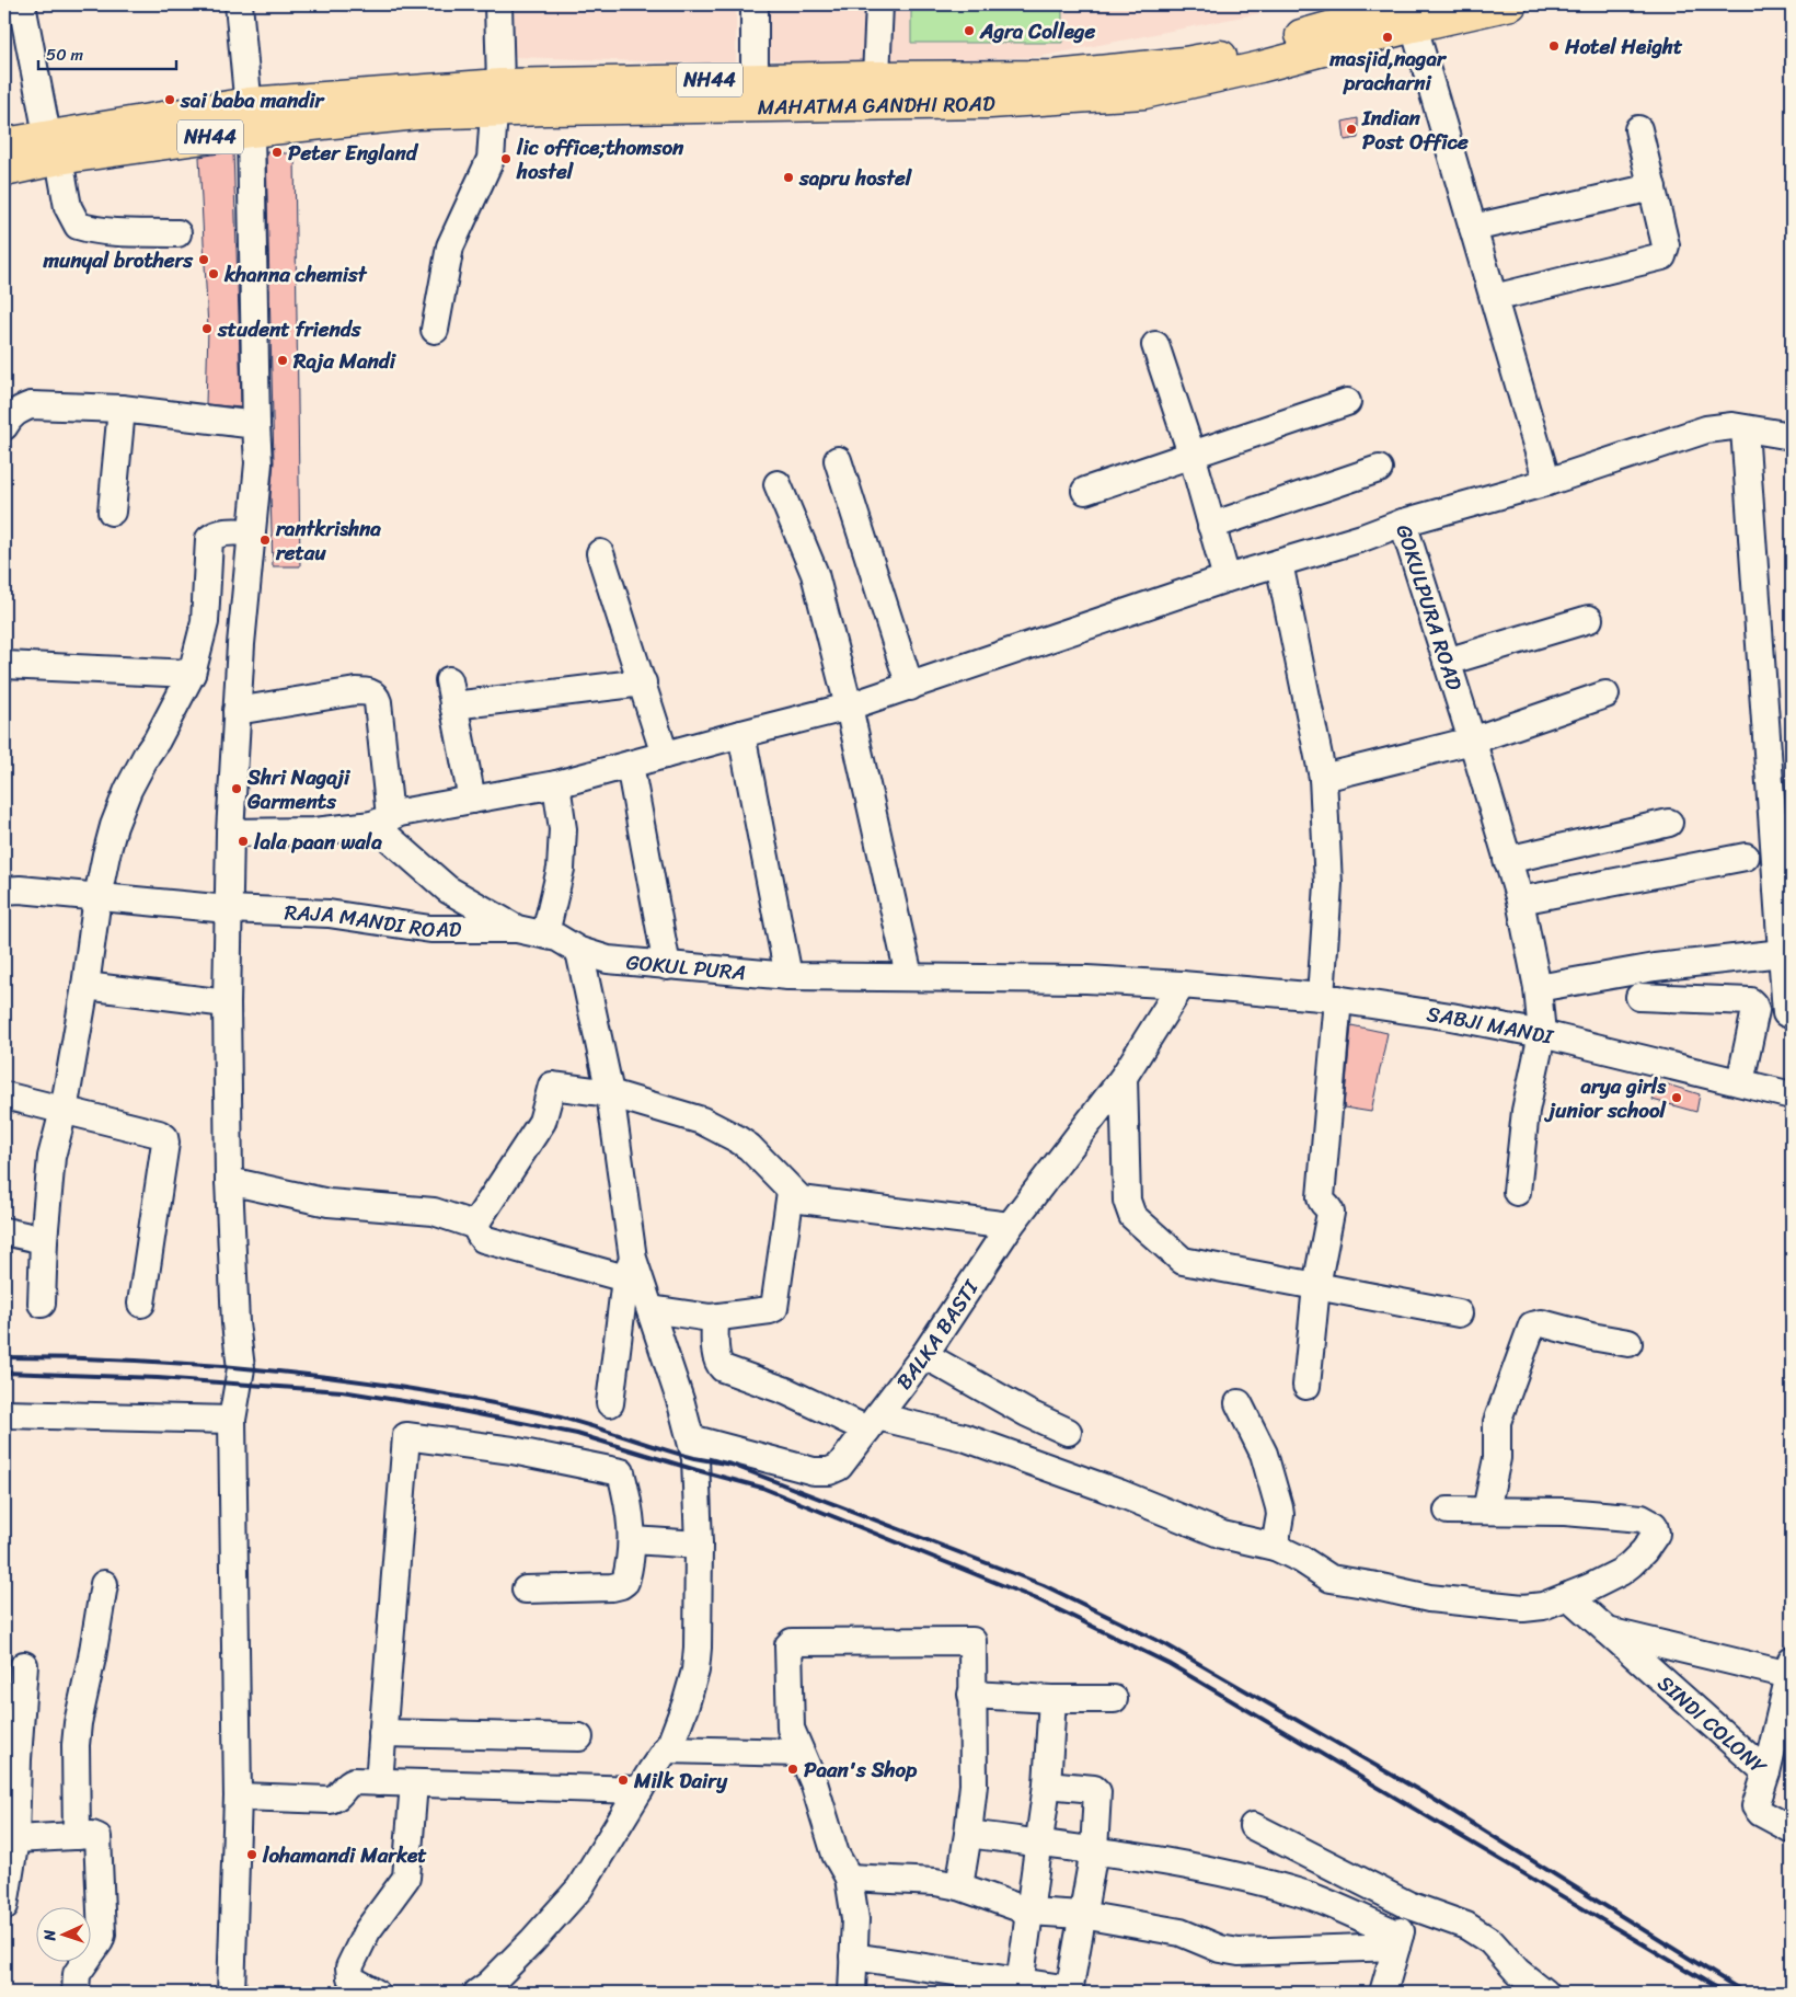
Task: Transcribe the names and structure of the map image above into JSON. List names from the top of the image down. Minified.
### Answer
{"streets":{"highway":["NH44","MAHATMA GANDHI ROAD"],"street":["GOKULPURA ROAD","RAJA MANDI ROAD","GOKUL PURA","SABJI MANDI","BALKA BASTI","SINDI COLONY"]},"crossings":[["GOKULPURA ROAD","SABJI MANDI"],["RAJA MANDI ROAD","GOKUL PURA"],["GOKUL PURA","SABJI MANDI"],["GOKUL PURA","BALKA BASTI"],["SABJI MANDI","BALKA BASTI"]],"places":["Agra College","masjid,nagar pracharni","Hotel Height","sai baba mandir","Indian Post Office","Peter England","lic office;thomson hostel","sapru hostel","munyal brothers","khanna chemist","student friends","Raja Mandi","rantkrishna retau","Shri Nagaji Garments","lala paan wala","arya girls junior school","Paan's Shop","Milk Dairy","lohamandi Market"],"scale_bar":"50 m","north":"left"}
